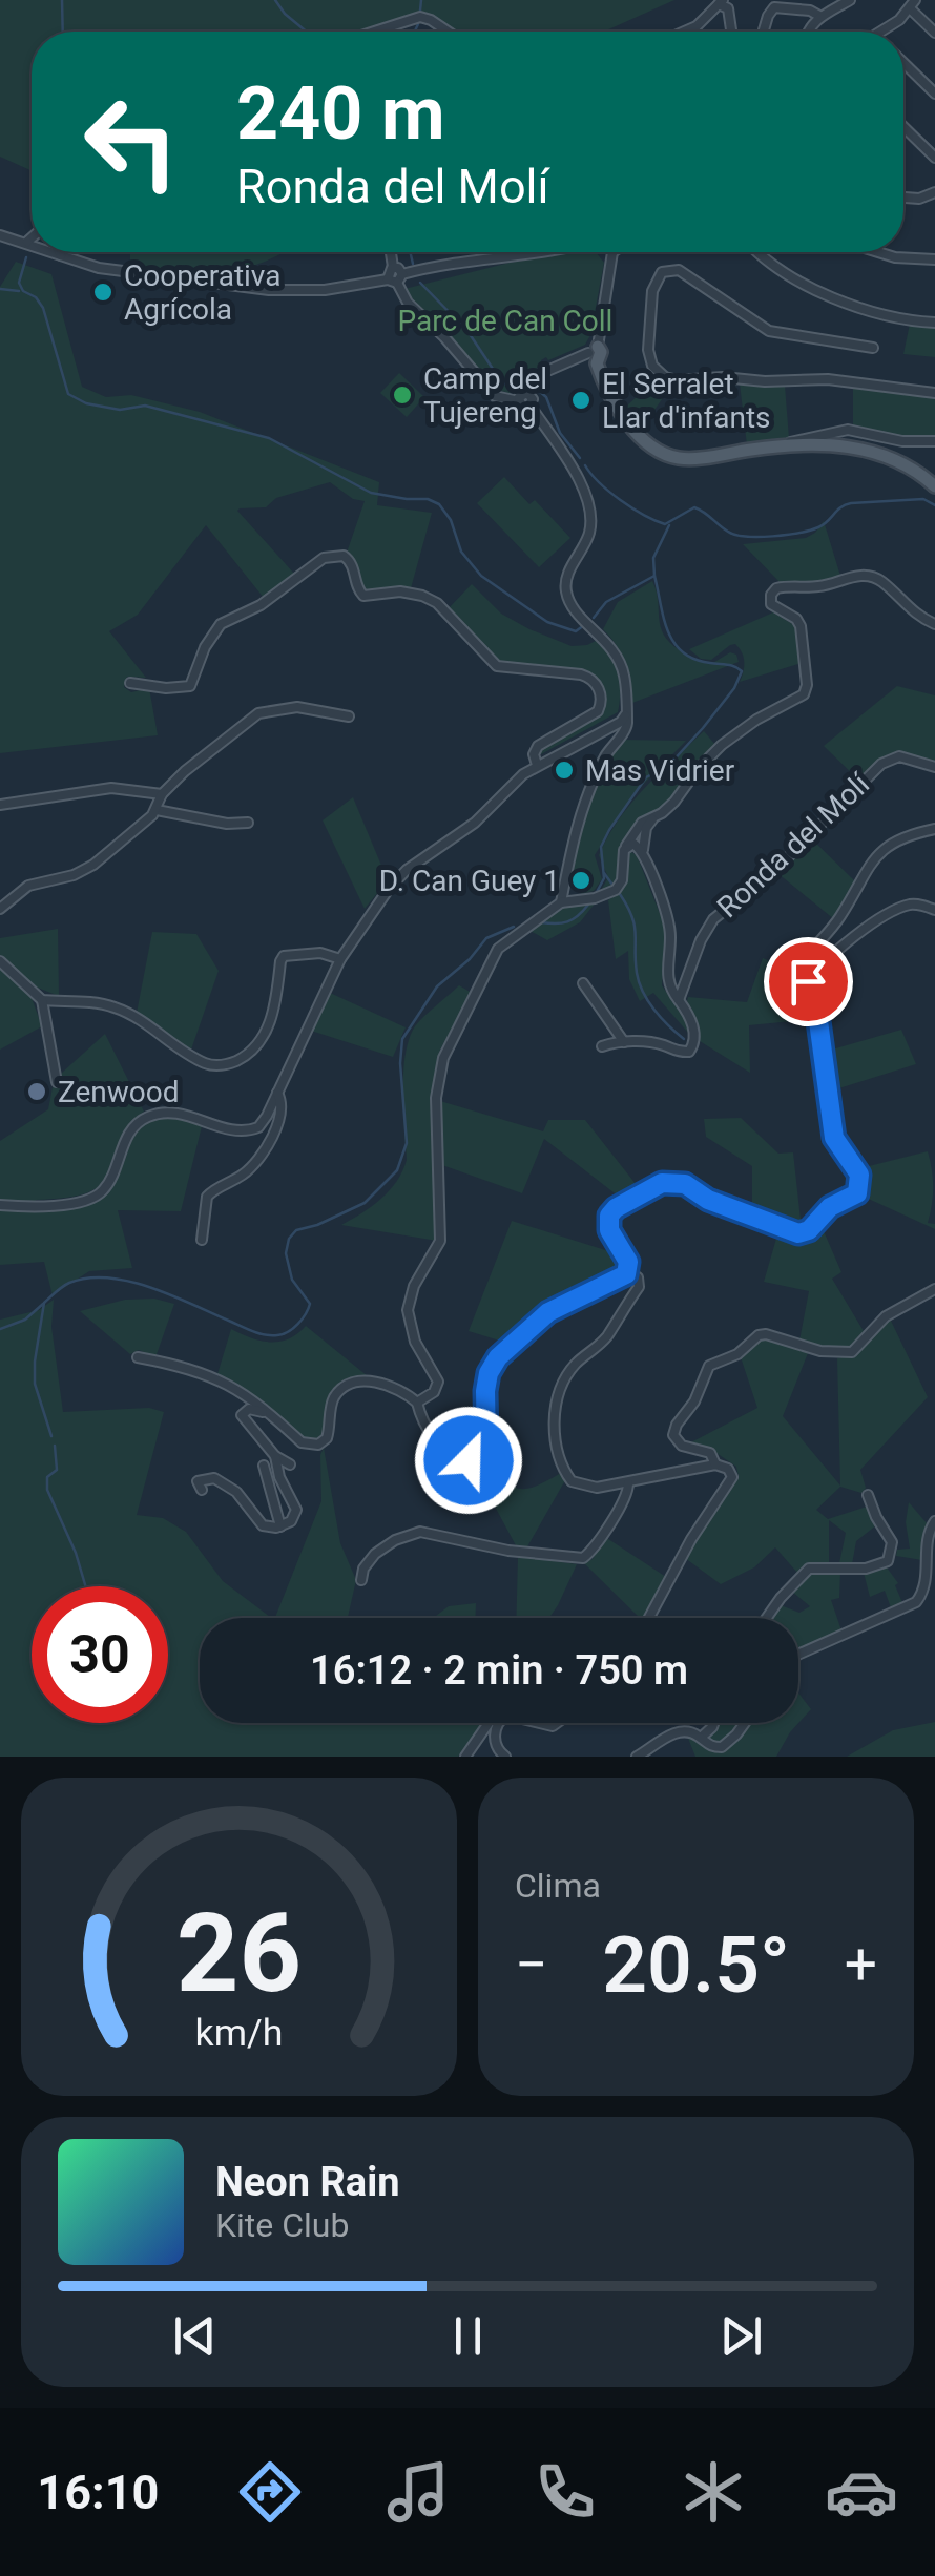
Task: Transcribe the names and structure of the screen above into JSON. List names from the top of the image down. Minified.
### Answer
{"streets":{"street":["Ronda del Molí"]},"parks":["Parc de Can Coll"],"places":["Cooperativa Agrícola","Camp del Tujereng","El Serralet Llar d'infants","Mas Vidrier","D. Can Guey 1","Zenwood"],"page":{"turn":["240 m","Ronda del Molí"],"limit":"30","trip":"16:12 · 2 min · 750 m","tile":"Clima","heat":["−","20.5°","+"],"song":["Neon Rain","Kite Club"],"tabs":"16:10","gauge":["26","km/h"]}}
